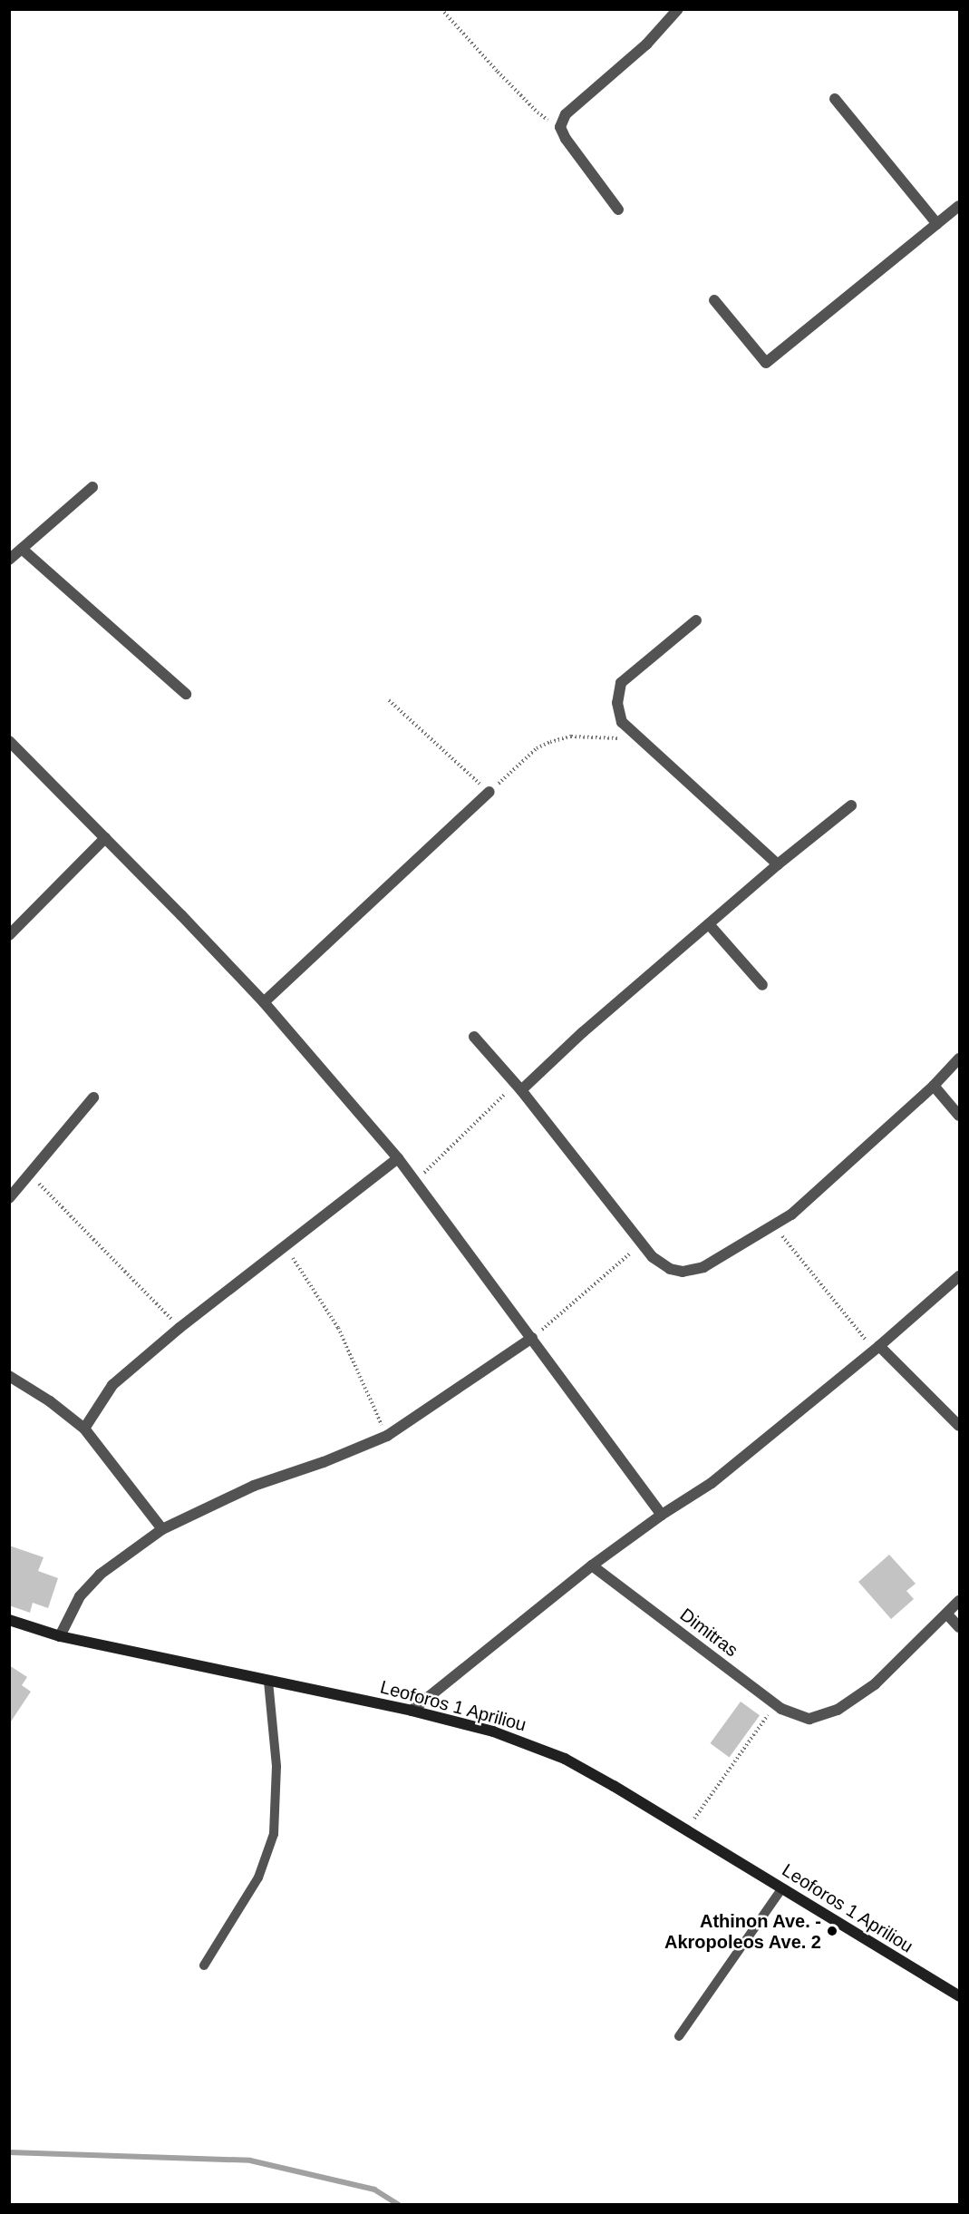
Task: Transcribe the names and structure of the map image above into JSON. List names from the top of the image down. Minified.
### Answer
{"streets":{"main road":["Leoforos 1 Apriliou"],"street":["Dimitras"]},"places":["Athinon Ave. - Akropoleos Ave. 2"]}
